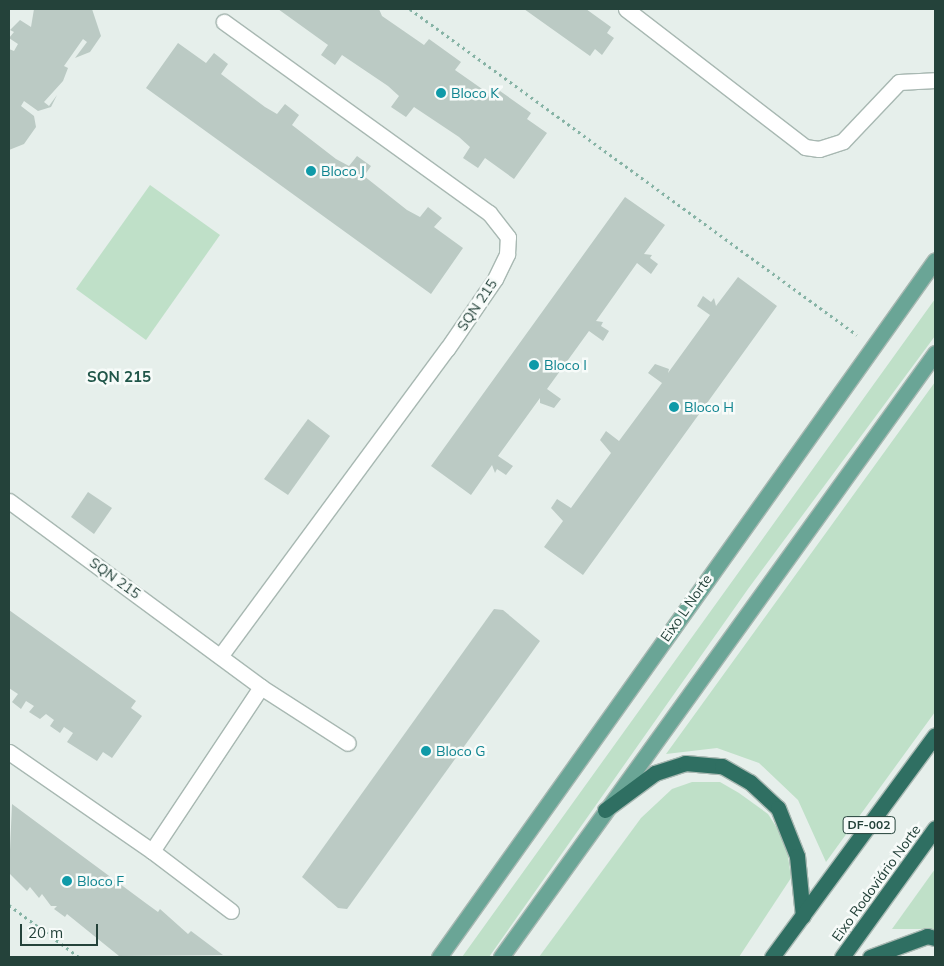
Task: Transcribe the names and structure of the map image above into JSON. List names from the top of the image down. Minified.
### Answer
{"streets":{"highway":["DF-002","Eixo Rodoviário Norte"],"main road":["Eixo L Norte"],"street":["SQN 215"]},"districts":["SQN 215"],"places":["Bloco K","Bloco J","Bloco I","Bloco H","Bloco G","Bloco F"],"scale_bar":"20 m"}
